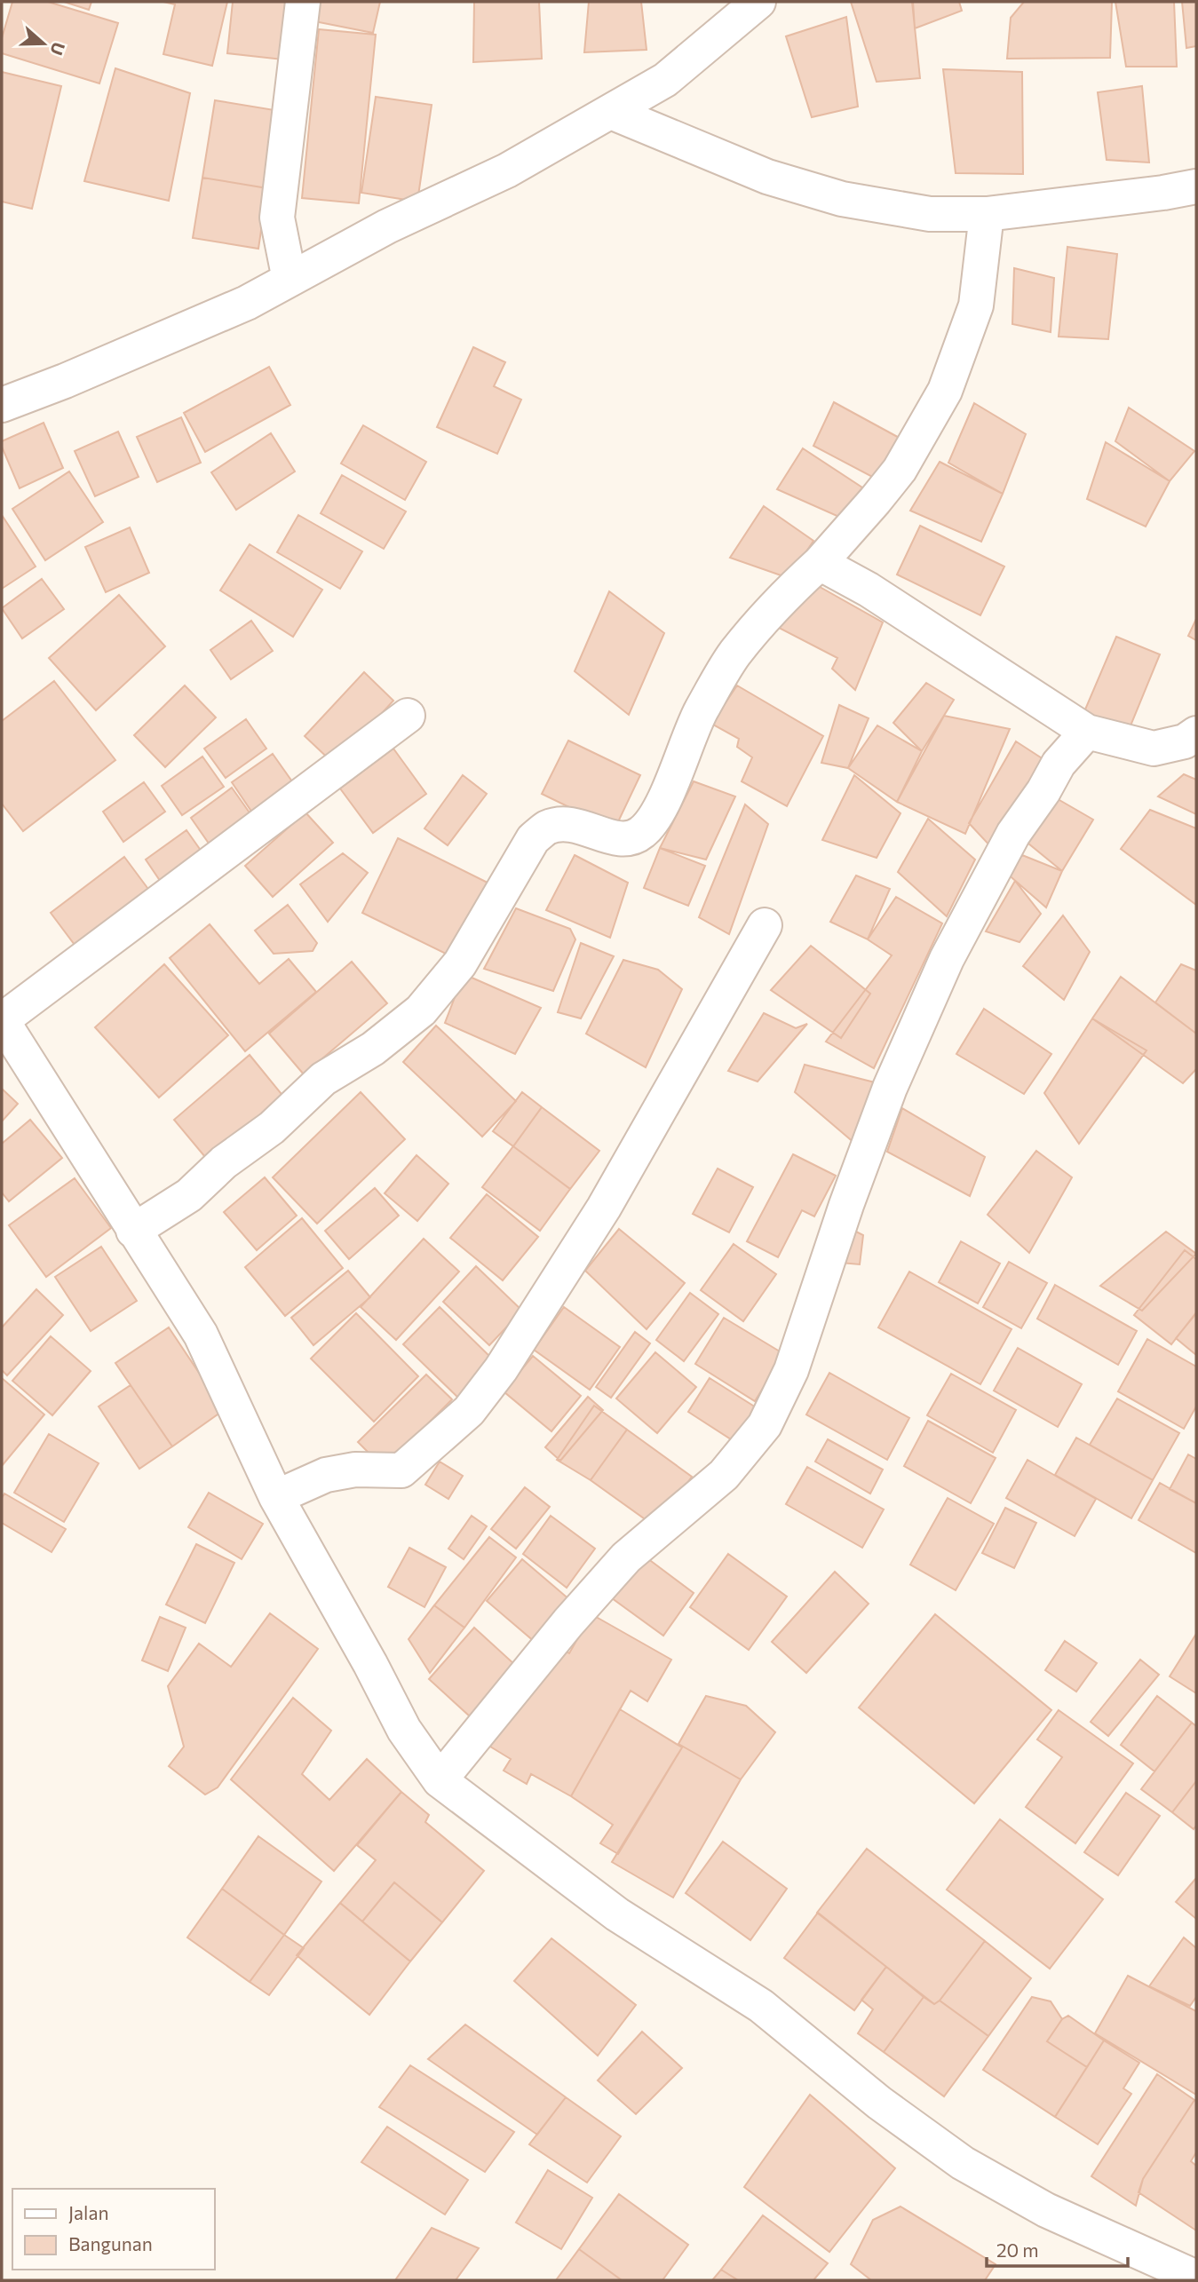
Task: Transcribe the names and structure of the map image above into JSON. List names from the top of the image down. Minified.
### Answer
{"legend":["Jalan","Bangunan"],"scale_bar":"20 m","north":"right"}
